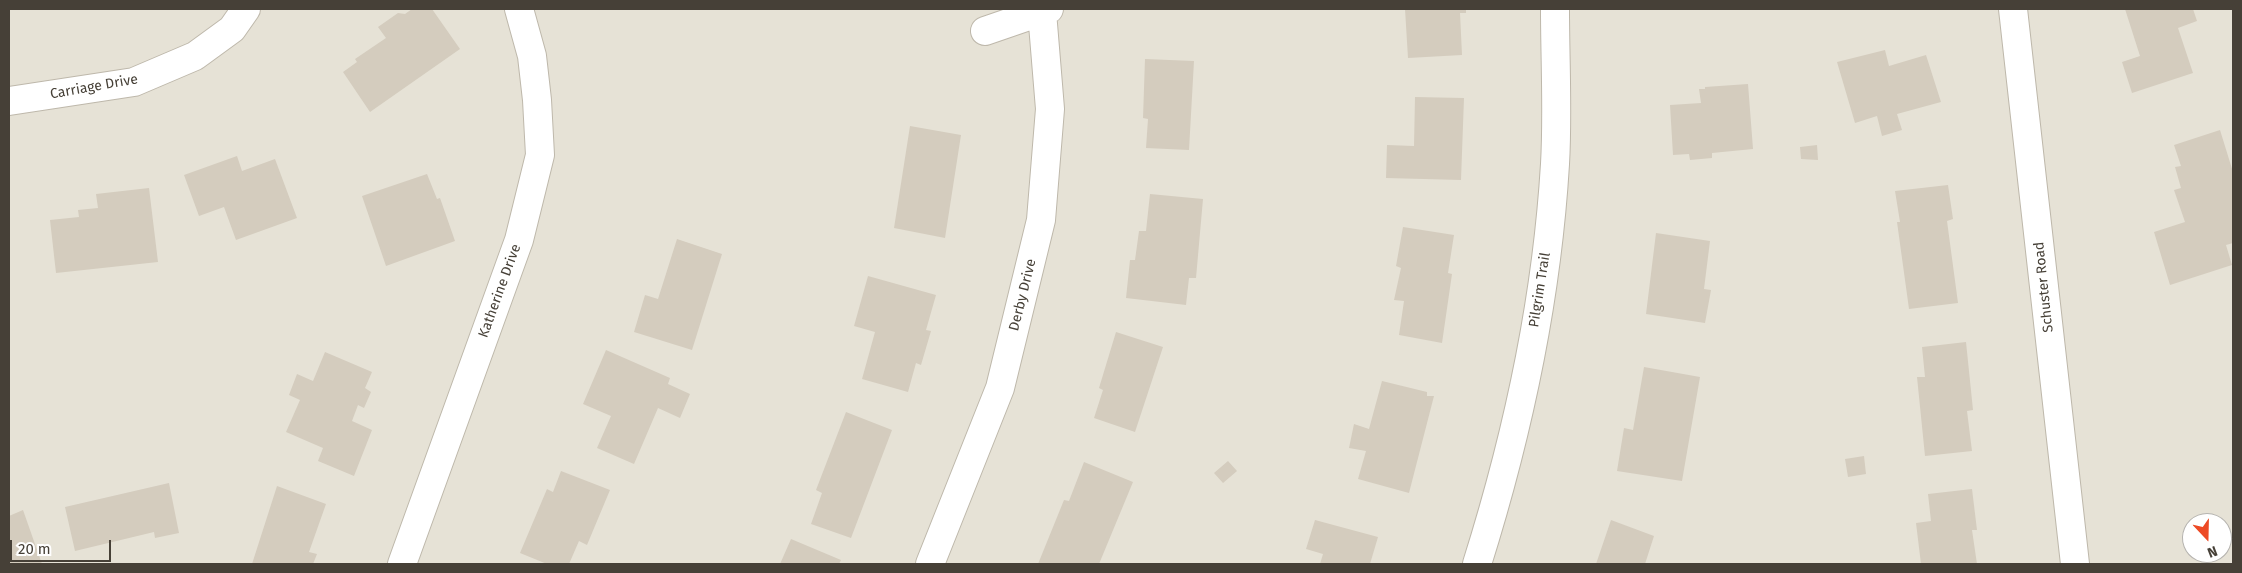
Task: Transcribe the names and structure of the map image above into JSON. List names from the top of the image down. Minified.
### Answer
{"streets":{"street":["Carriage Drive","Schuster Road","Pilgrim Trail","Katherine Drive","Derby Drive"]},"scale_bar":"20 m","north":"bottom"}
